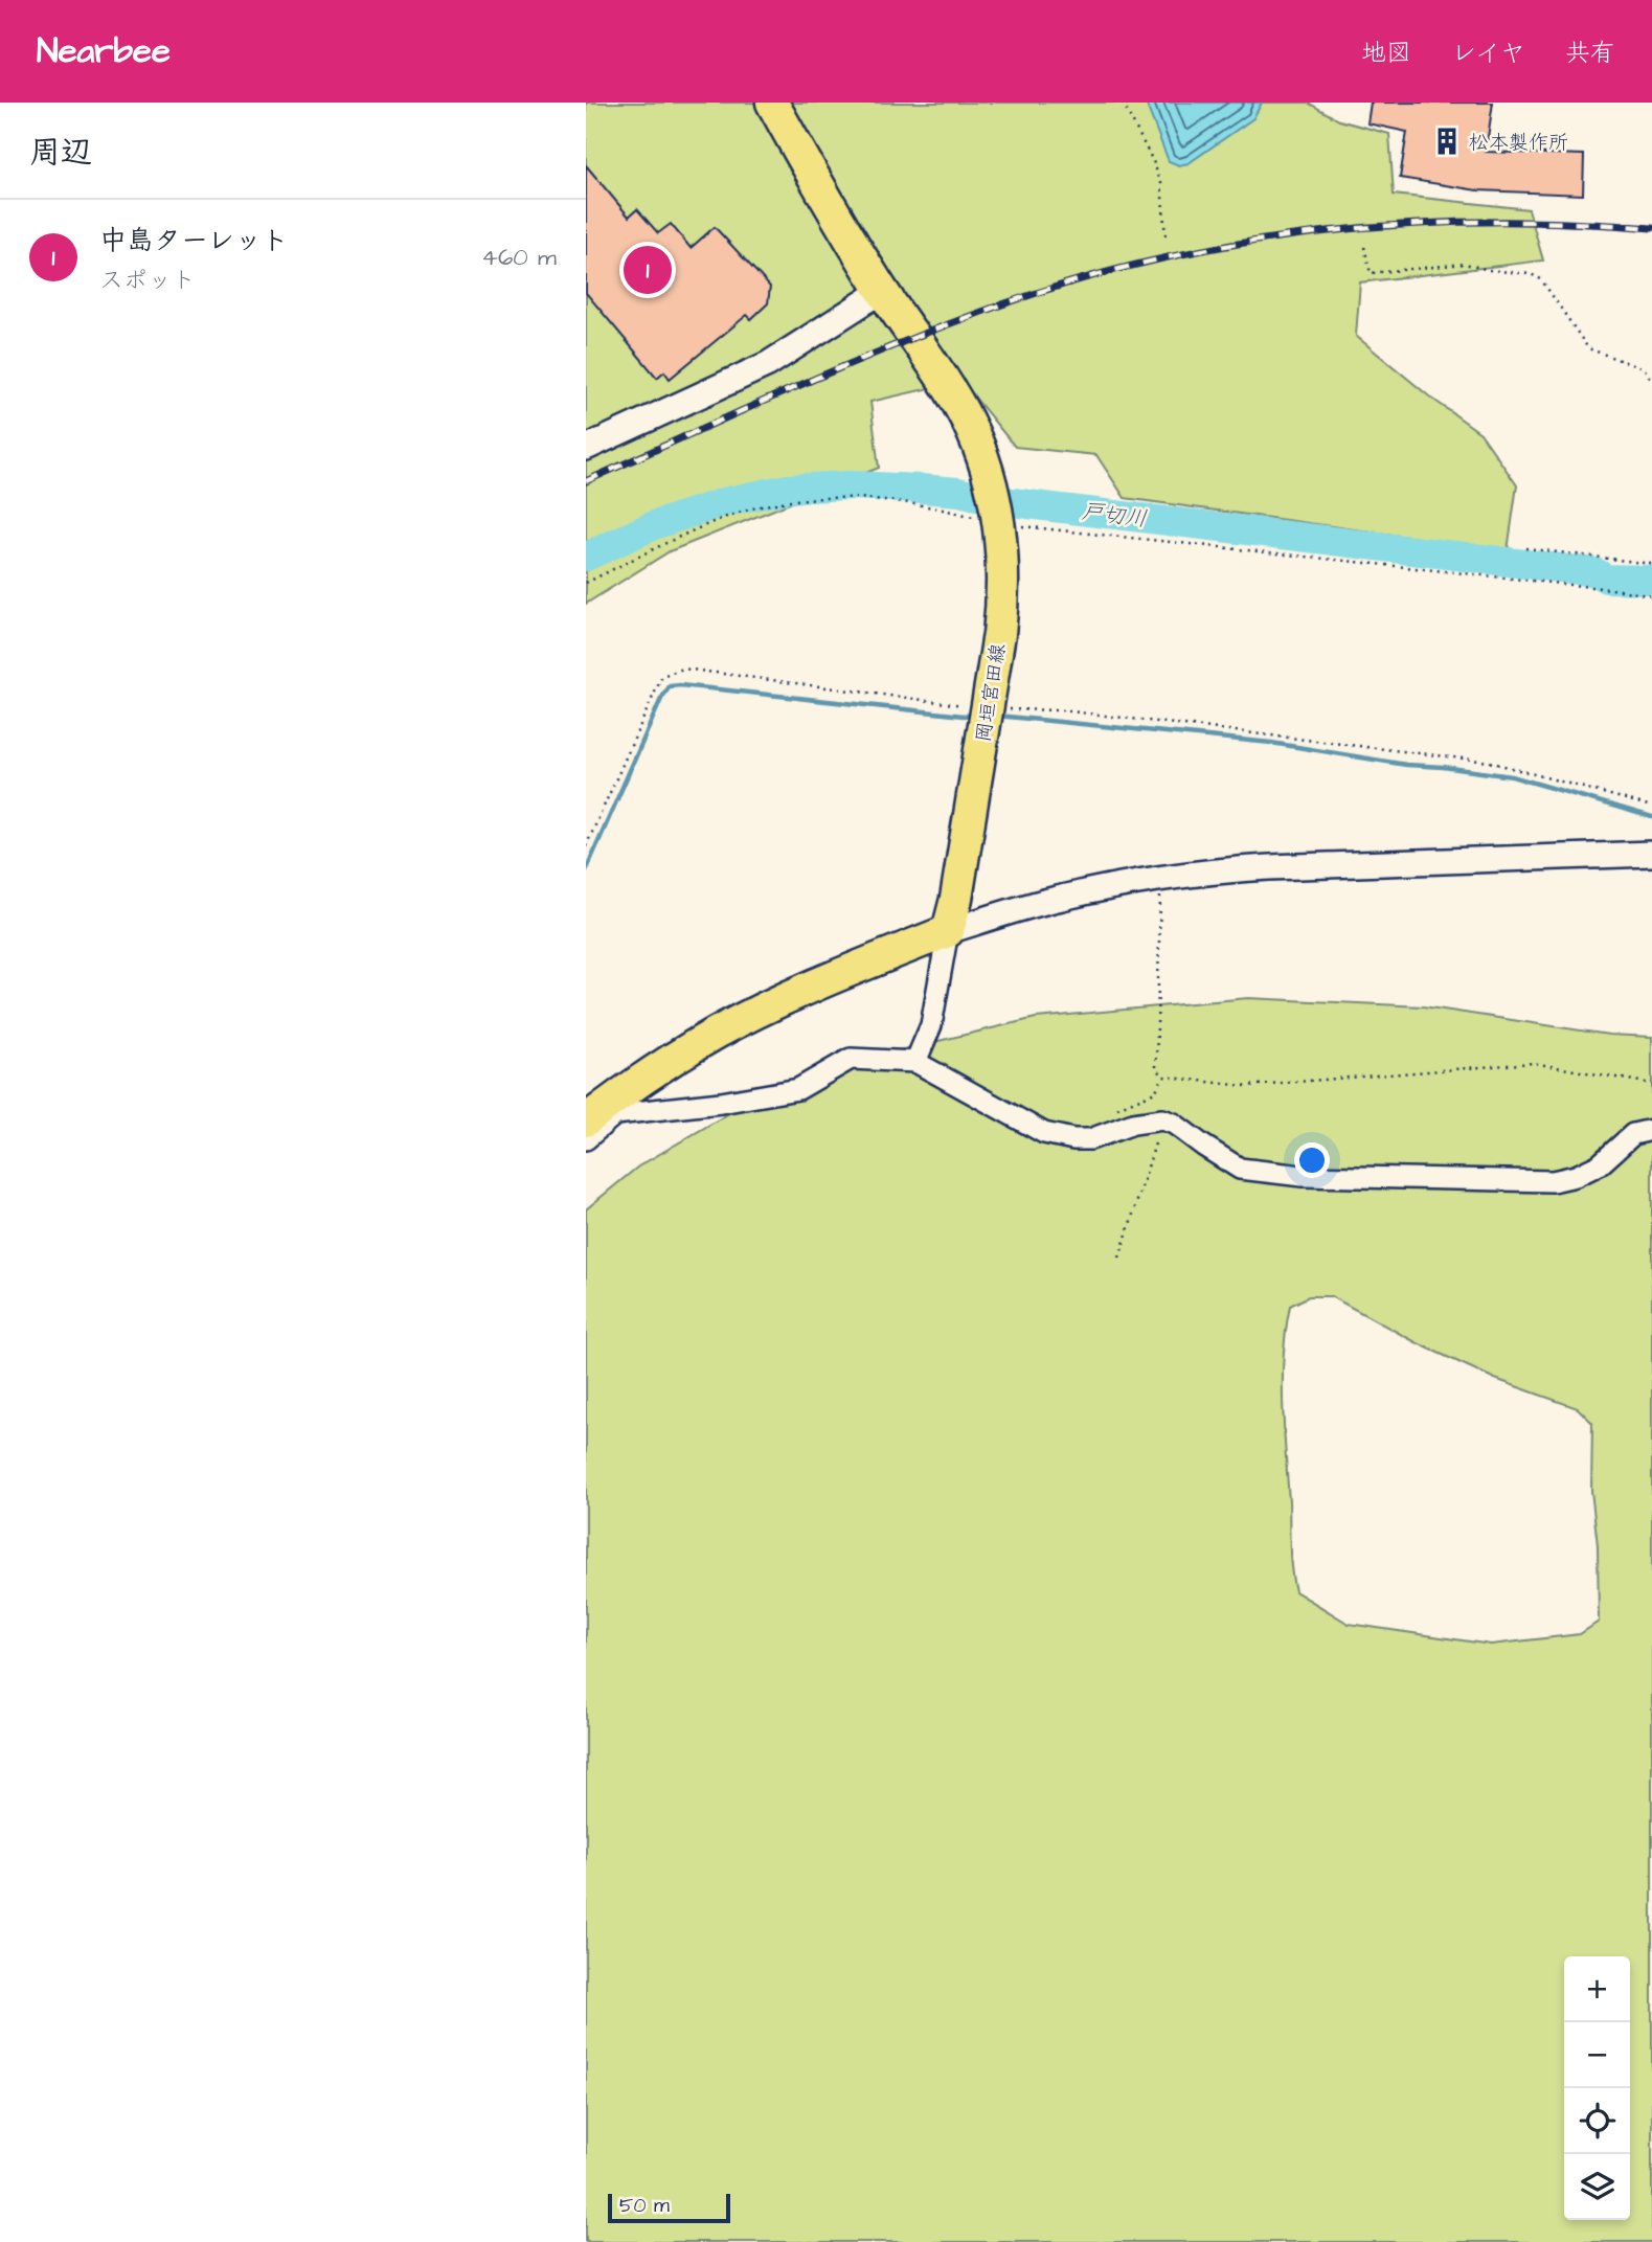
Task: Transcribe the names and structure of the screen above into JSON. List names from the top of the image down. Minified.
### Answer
{"streets":{"main road":["岡垣宮田線"]},"water":["戸切川"],"places":{"building":["松本製作所"]},"scale_bar":"50 m","page":{"header":"Nearbee","nav":["地図","レイヤ","共有"],"heading":"周辺","list":[{"mark":"1","name":"中島ターレット","note":"スポット","value":"460 m"}],"pins":"1","map_buttons":["+","−"],"scale":"50 m"}}
